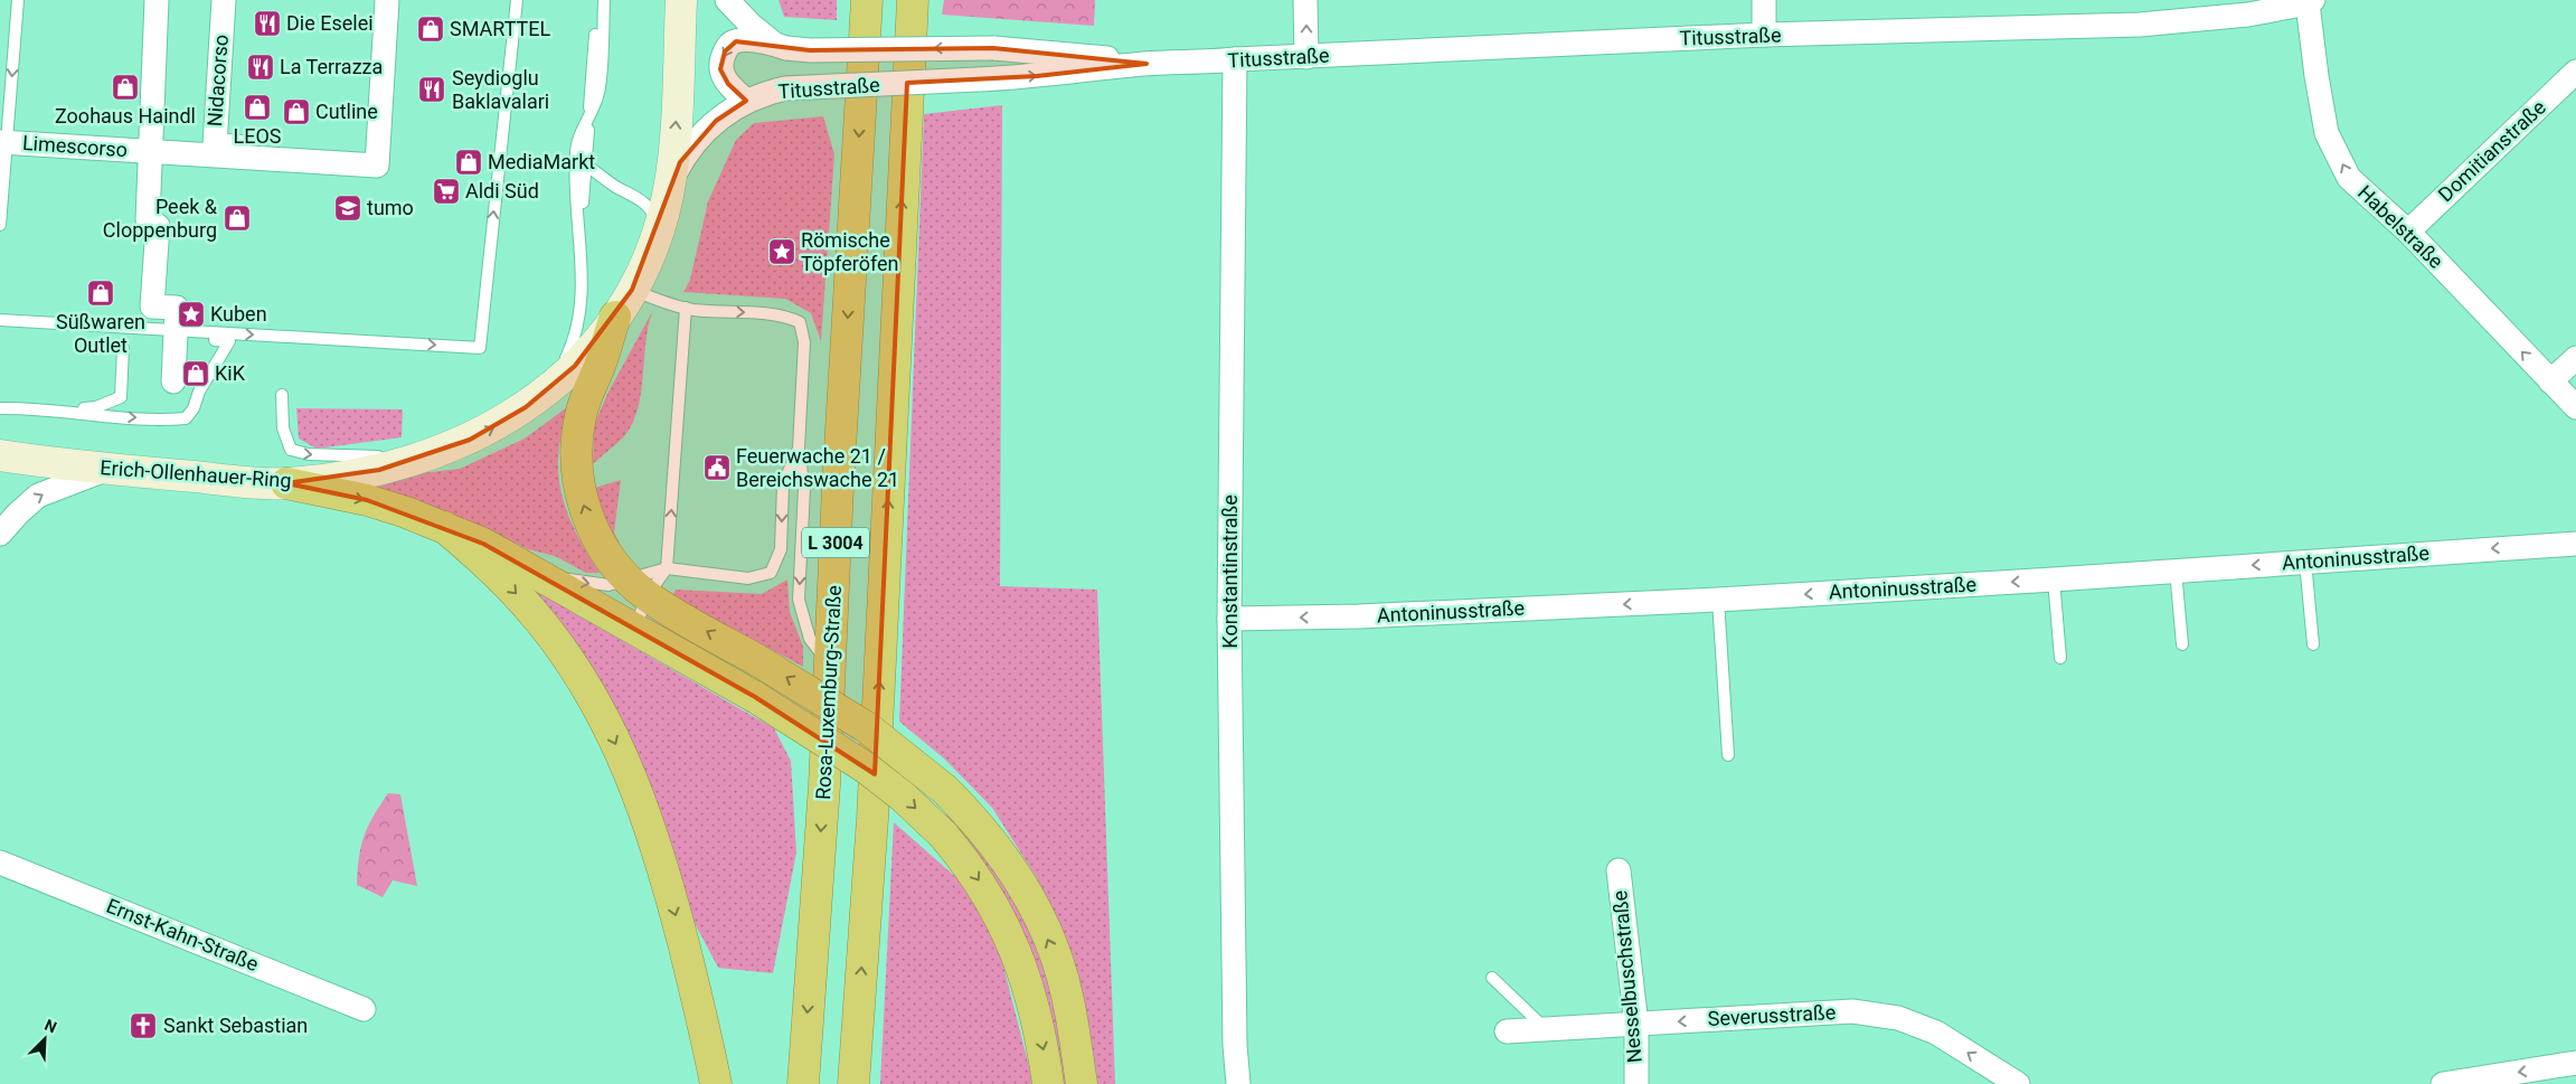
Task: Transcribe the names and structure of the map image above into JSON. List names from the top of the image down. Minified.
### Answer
{"streets":{"highway":["L 3004","Rosa-Luxemburg-Straße"],"main road":["Erich-Ollenhauer-Ring"],"street":["Titusstraße","Nidacorso","Limescorso","Domitianstraße","Habelstraße","Antoninusstraße","Konstantinstraße","Ernst-Kahn-Straße","Nesselbuschstraße","Severusstraße"]},"crossings":[["Titusstraße","Habelstraße"],["Titusstraße","Erich-Ollenhauer-Ring"],["Titusstraße","Konstantinstraße"],["Domitianstraße","Habelstraße"],["Antoninusstraße","Konstantinstraße"],["Nesselbuschstraße","Severusstraße"]],"one_way":["Habelstraße","Antoninusstraße","Severusstraße"],"places":{"restaurant":["Die Eselei","La Terrazza","Seydioglu Baklavalari"],"shop":["SMARTTEL","Zoohaus Haindl","LEOS","Cutline","MediaMarkt","Peek & Cloppenburg","Süßwaren Outlet","KiK"],"supermarket":["Aldi Süd"],"school or university":["tumo"],"place":["Römische Töpferöfen","Kuben"],"public building":["Feuerwache 21 / Bereichswache 21"],"church":["Sankt Sebastian"]},"north":"top right"}
